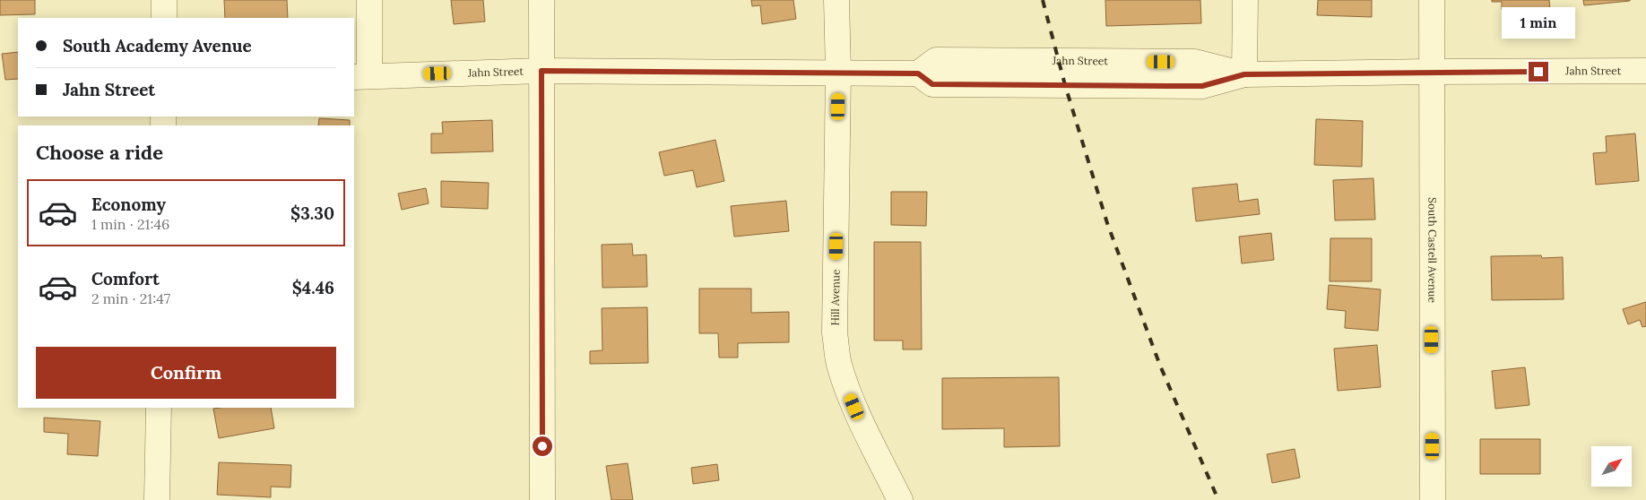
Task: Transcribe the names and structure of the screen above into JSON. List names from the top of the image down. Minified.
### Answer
{"streets":{"street":["Jahn Street","South Castell Avenue","Hill Avenue"]},"crossings":[["Jahn Street","South Castell Avenue"],["Jahn Street","Hill Avenue"]],"north":"top right","page":{"bubble":"1 min","banner":["South Academy Avenue","Jahn Street"],"heading":"Choose a ride","list":[{"name":"Economy","note":"1 min · 21:46","value":"$3.30"},{"name":"Comfort","note":"2 min · 21:47","value":"$4.46"}],"buttons":"Confirm"}}
